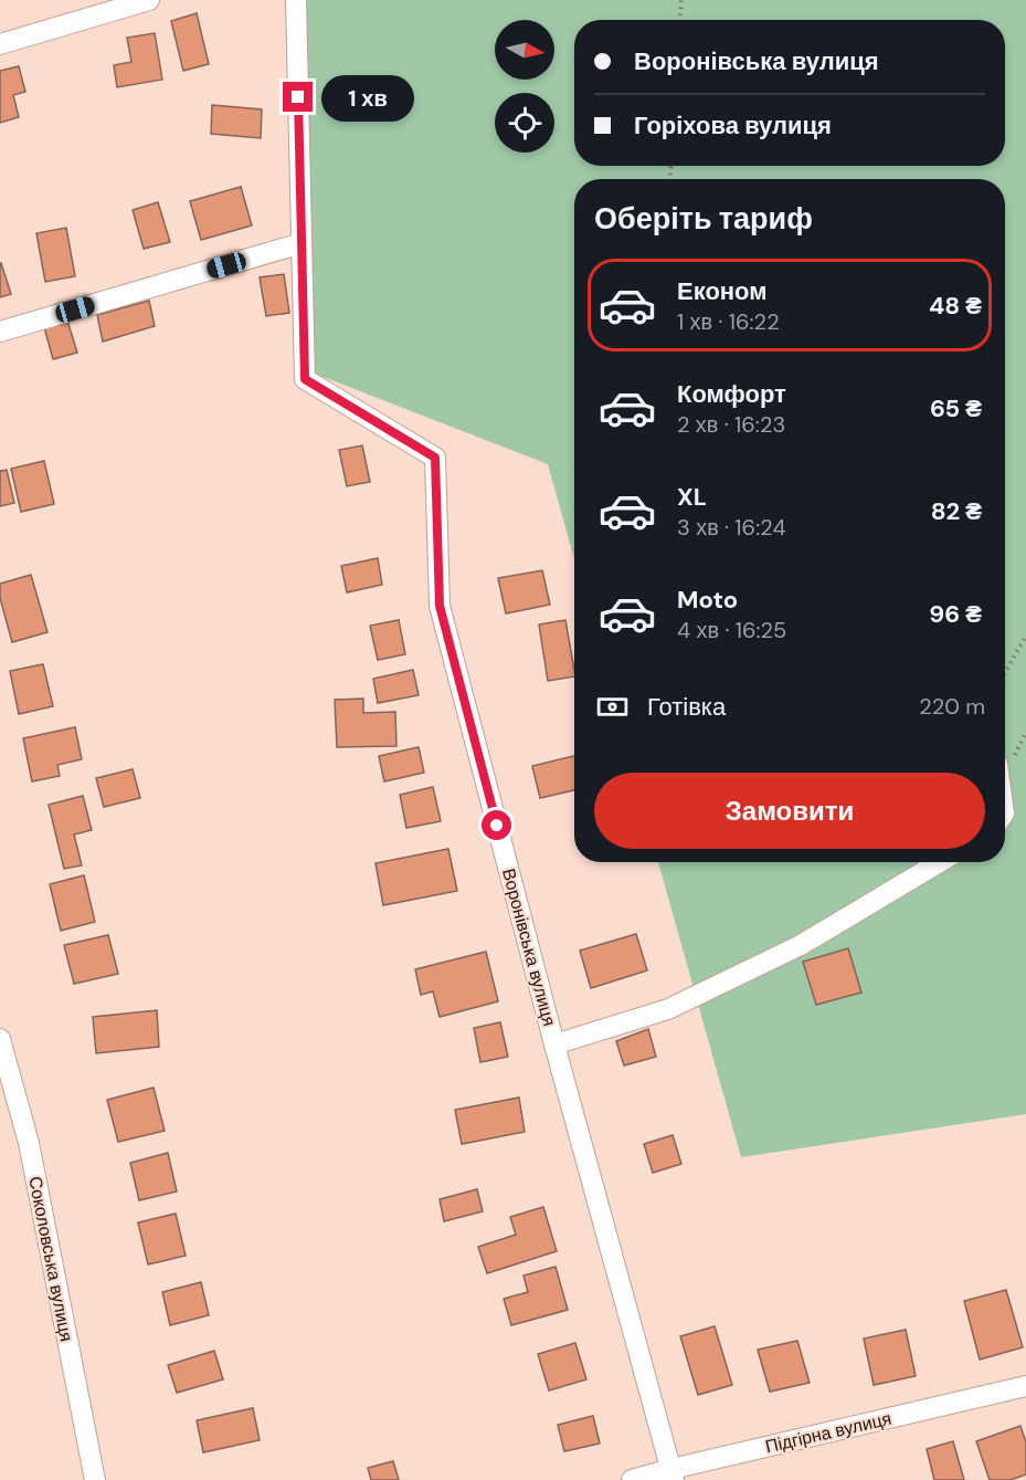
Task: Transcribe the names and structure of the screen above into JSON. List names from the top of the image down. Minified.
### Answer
{"streets":{"street":["Воронівська вулиця","Соколовська вулиця","Підгірна вулиця"]},"crossings":[["Воронівська вулиця","Підгірна вулиця"]],"north":"right","page":{"banner":["Воронівська вулиця","Горіхова вулиця"],"bubble":"1 хв","heading":"Оберіть тариф","list":[{"name":"Економ","note":"1 хв · 16:22","value":"48 ₴"},{"name":"Комфорт","note":"2 хв · 16:23","value":"65 ₴"},{"name":"XL","note":"3 хв · 16:24","value":"82 ₴"},{"name":"Moto","note":"4 хв · 16:25","value":"96 ₴"}],"pay":["Готівка","220 m"],"buttons":"Замовити"}}
